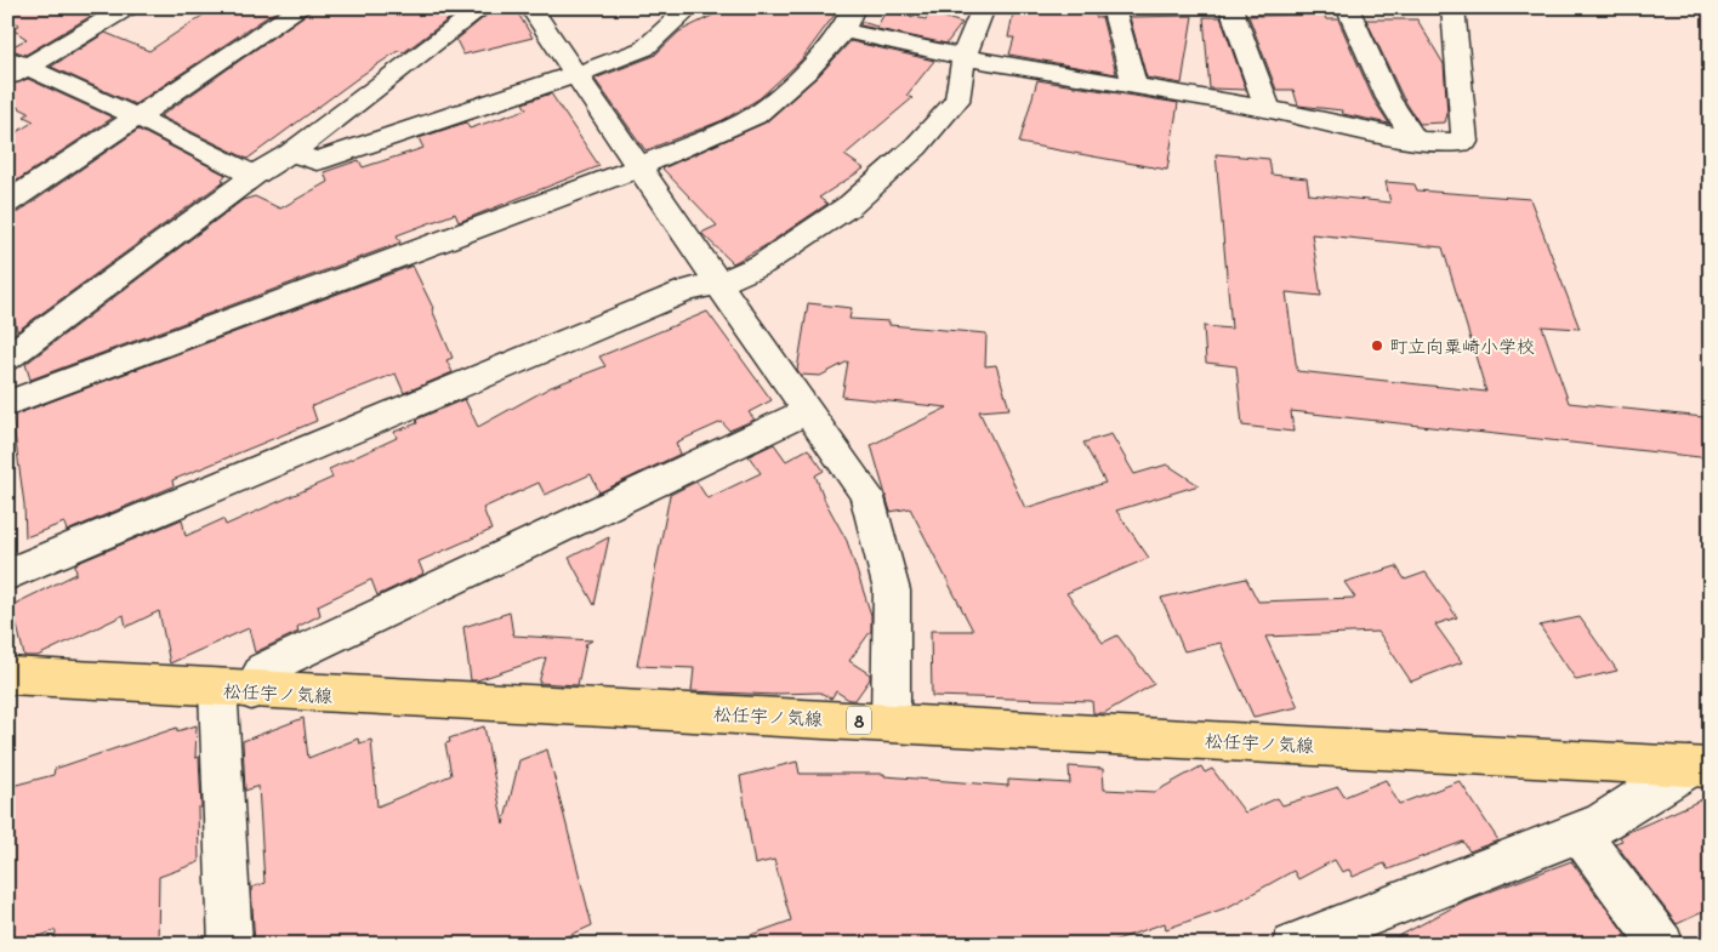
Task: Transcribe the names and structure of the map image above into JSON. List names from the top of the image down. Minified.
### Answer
{"streets":{"main road":["松任宇ノ気線","8"]},"places":["町立向粟崎小学校"]}
